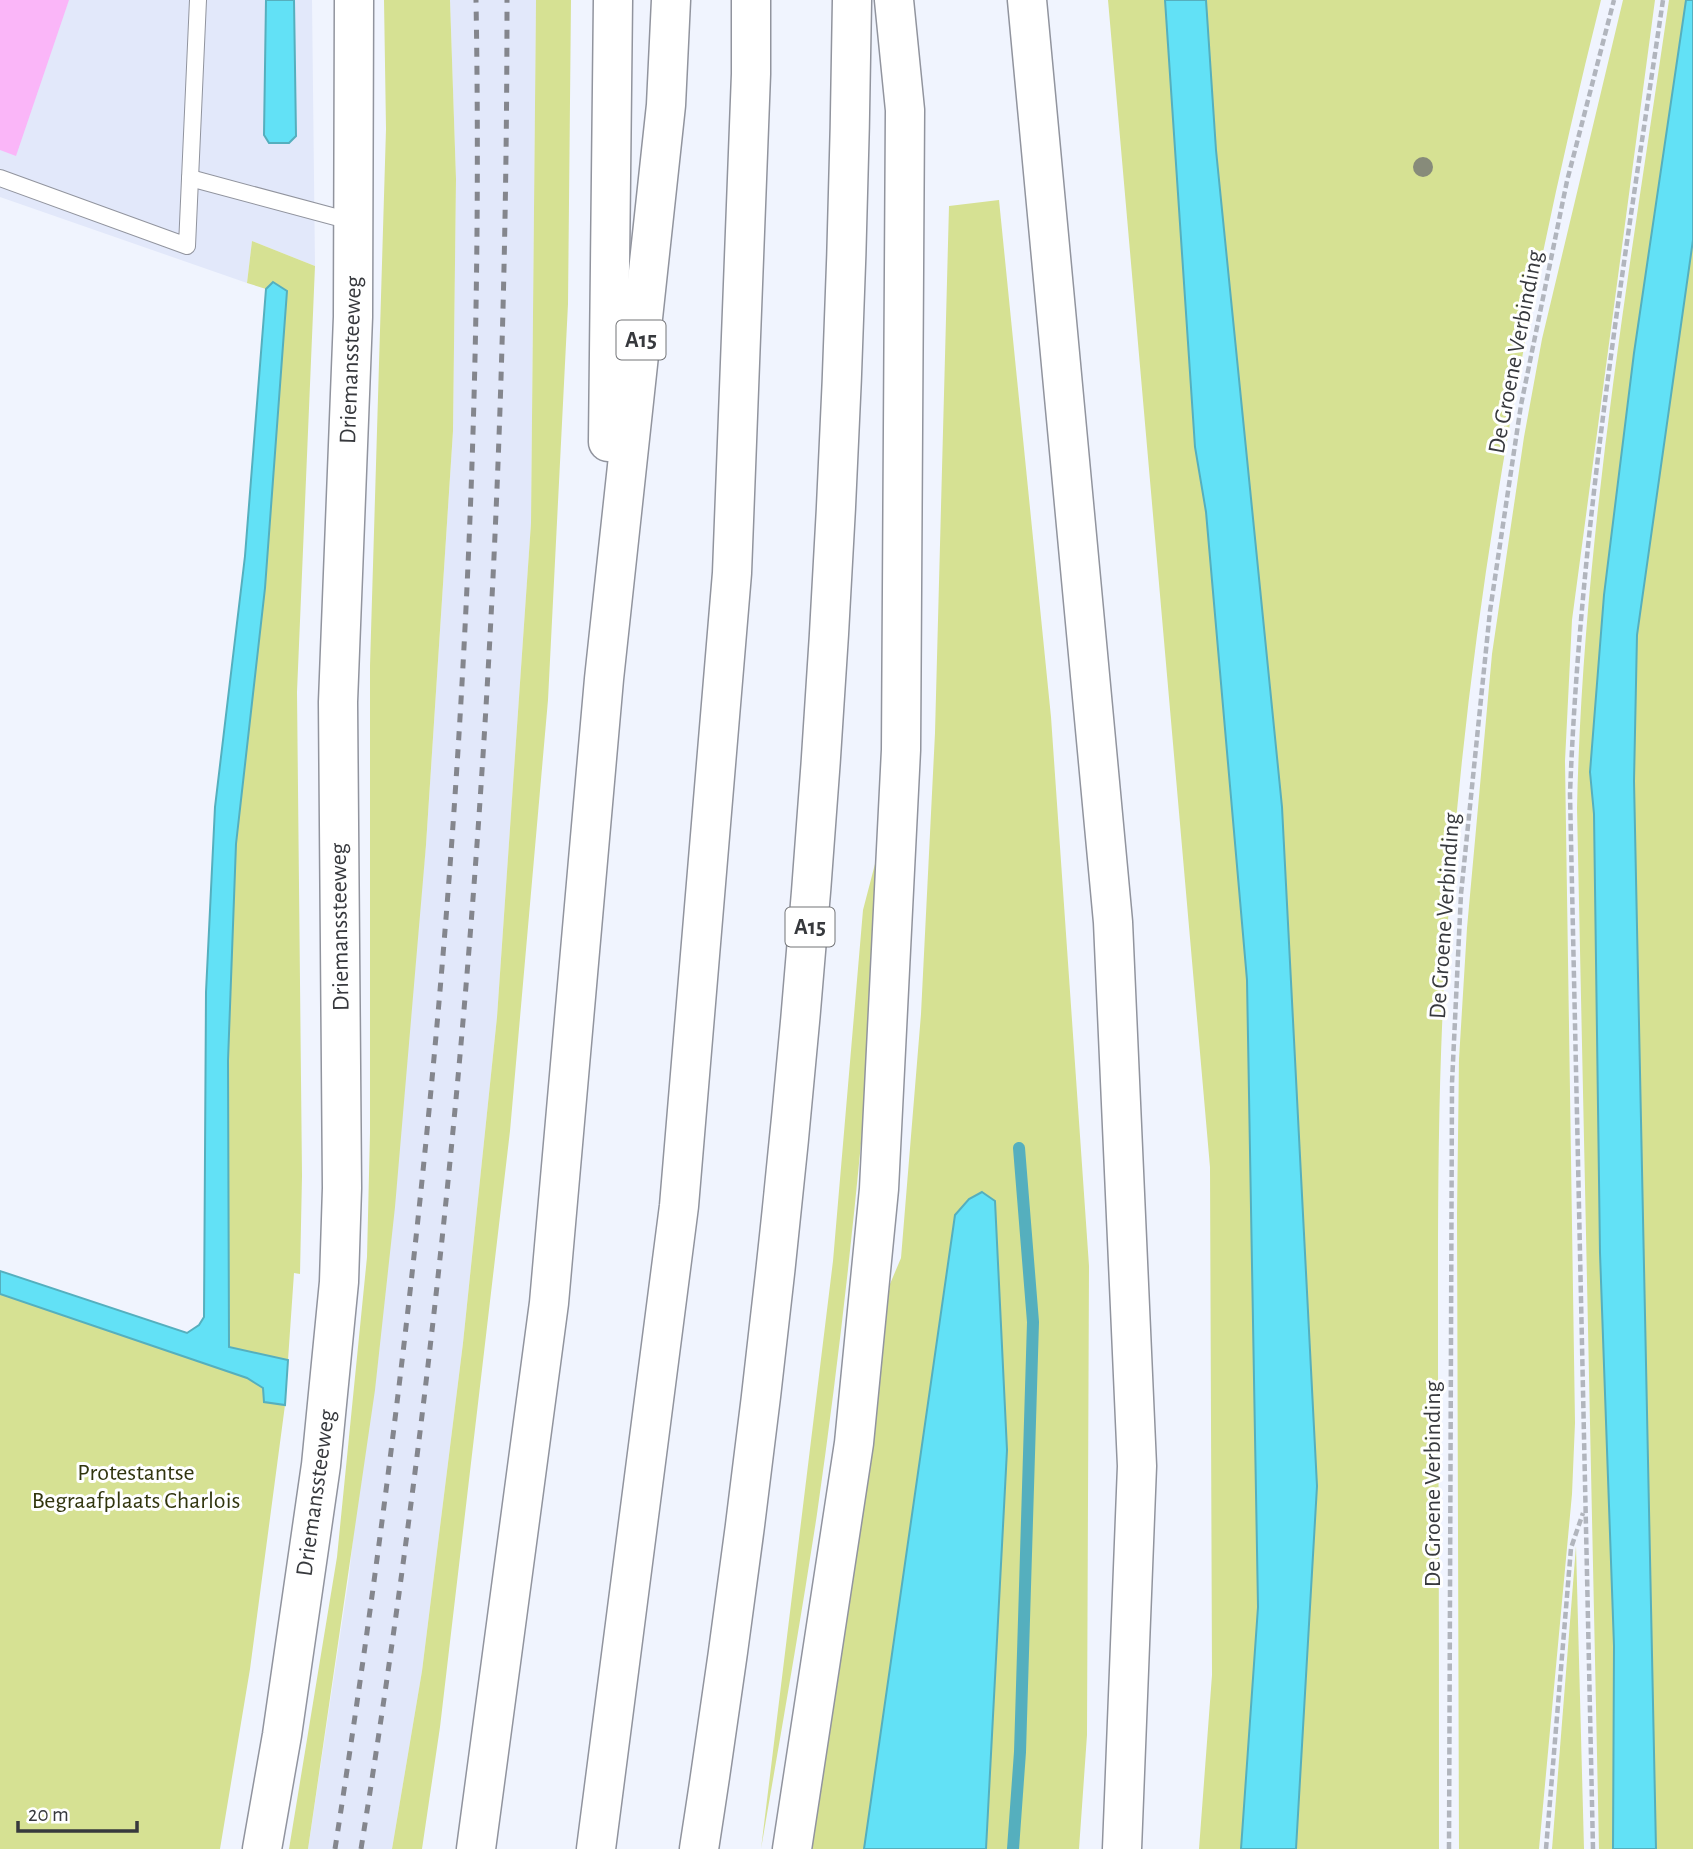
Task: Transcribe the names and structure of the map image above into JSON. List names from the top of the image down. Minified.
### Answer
{"streets":{"main road":["A15","Driemanssteeweg"],"path":["De Groene Verbinding"]},"parks":["Protestantse Begraafplaats Charlois"],"scale_bar":"20 m"}
